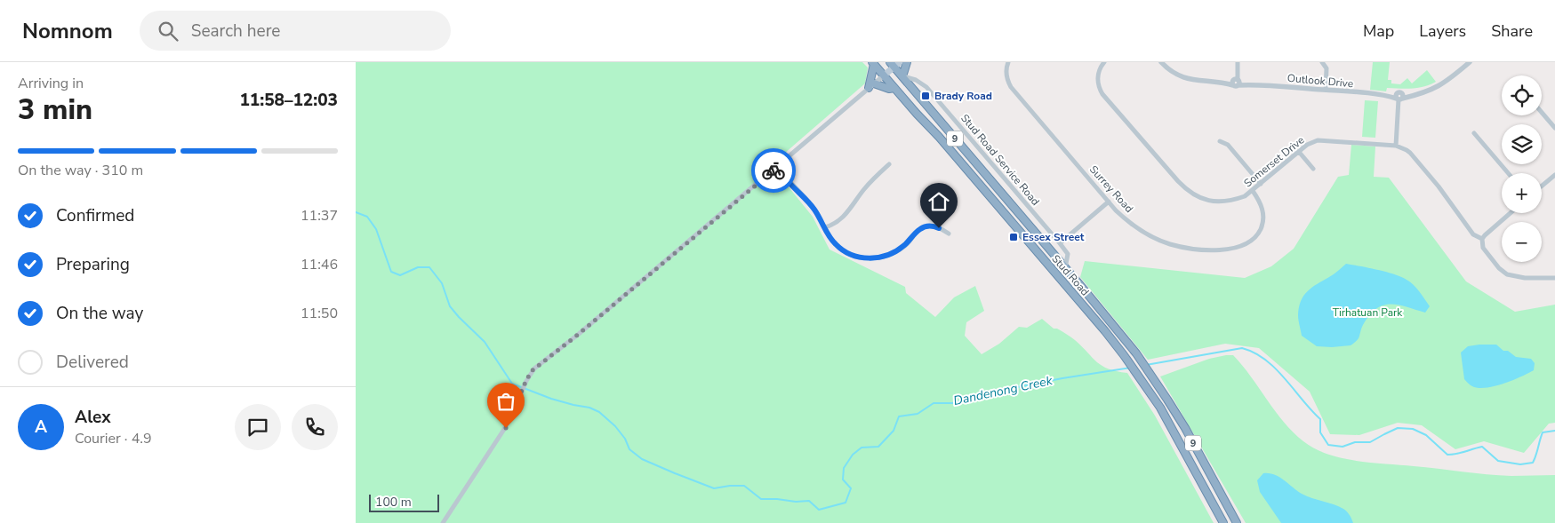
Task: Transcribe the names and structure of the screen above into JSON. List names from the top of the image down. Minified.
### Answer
{"streets":{"highway":["9","Stud Road"],"street":["Outlook Drive","Stud Road Service Road","Somerset Drive","Surrey Road"]},"crossings":[["Stud Road Service Road","Stud Road"],["Somerset Drive","Surrey Road"]],"water":["Dandenong Creek"],"parks":["Tirhatuan Park"],"places":{"transit":["Brady Road","Essex Street"]},"scale_bar":"100 m","page":{"header":"Nomnom","search":"Search here","nav":["Map","Layers","Share"],"heading":["3 min","Arriving in","11:58–12:03"],"panel":["Alex","Courier · 4.9"],"map_buttons":["+","−"],"bar":"On the way · 310 m","list":[["Confirmed","11:37"],["Preparing","11:46"],["On the way","11:50"],"Delivered"],"round":"A","scale":"100 m"}}
